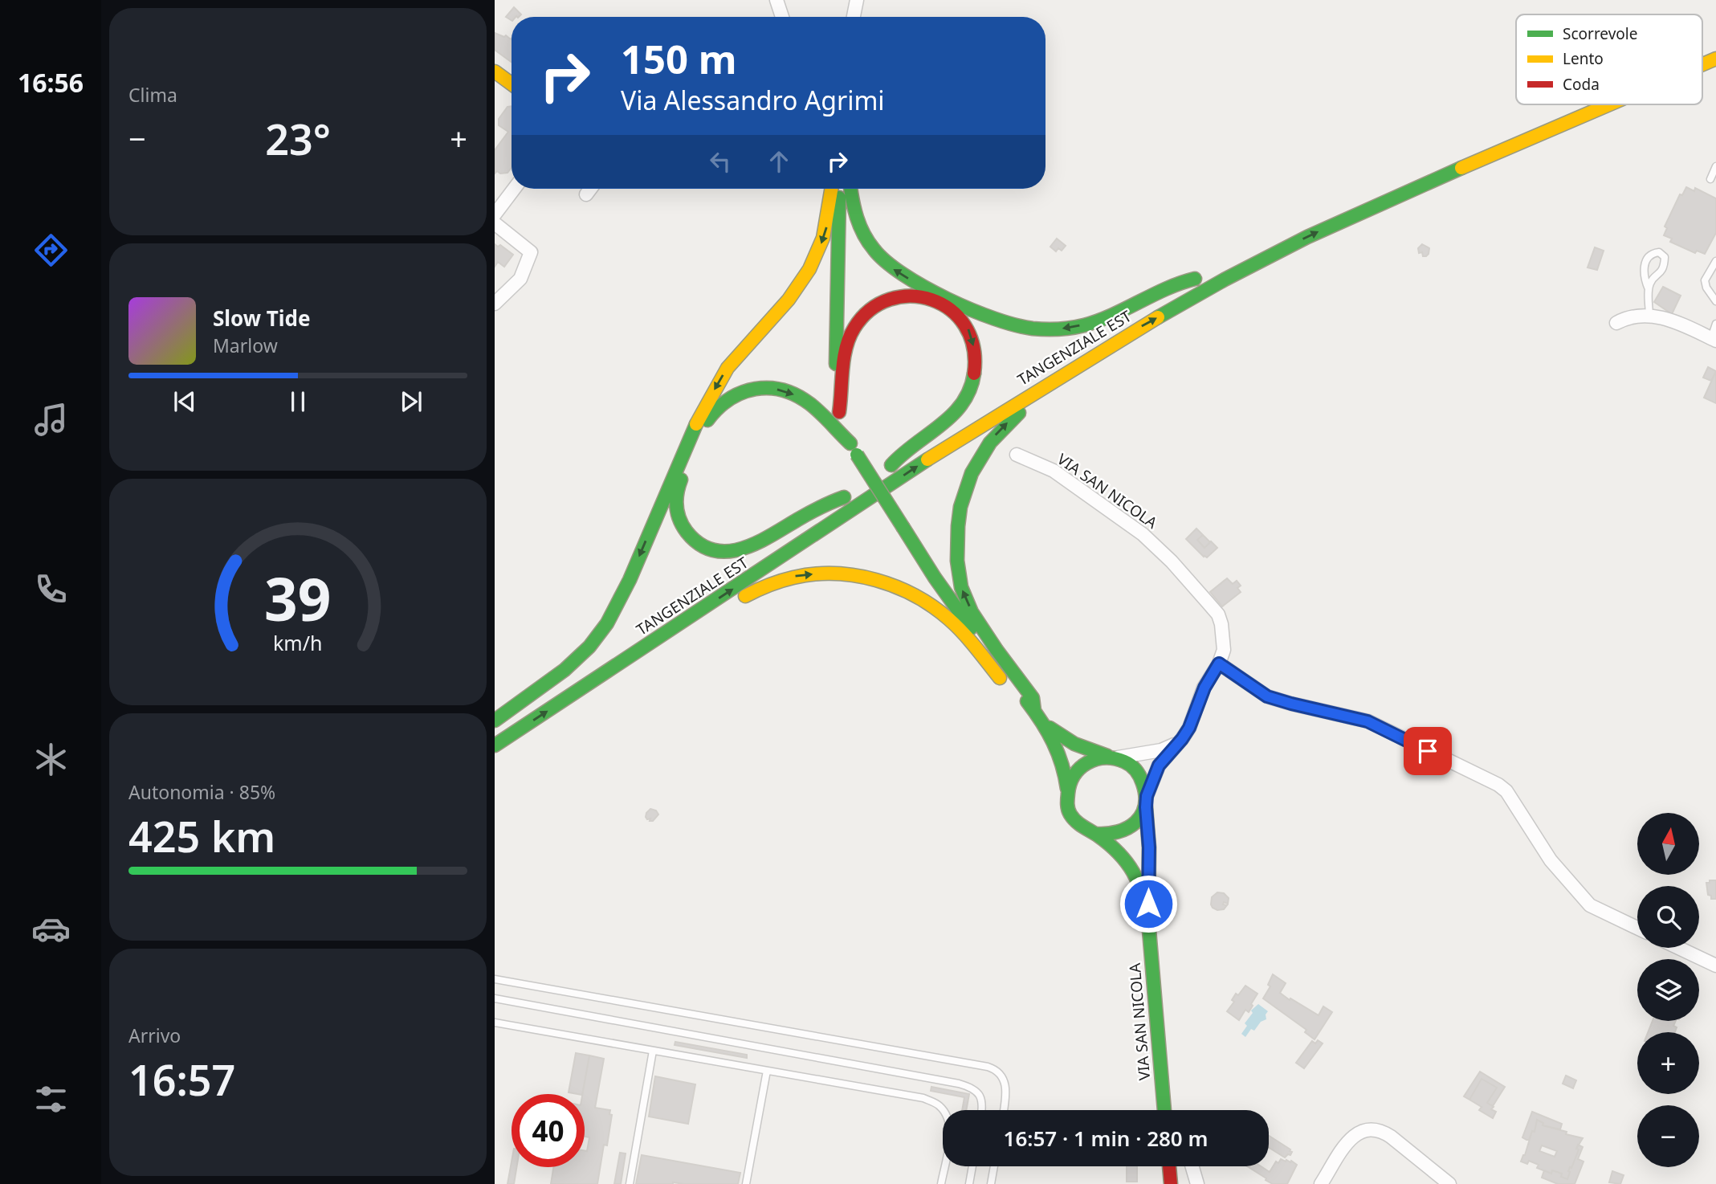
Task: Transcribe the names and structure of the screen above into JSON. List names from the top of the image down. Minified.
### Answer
{"streets":{"main road":["TANGENZIALE EST","VIA SAN NICOLA"]},"legend":["Scorrevole","Lento","Coda"],"north":"top","page":{"tabs":"16:56","tile":["Clima",["Autonomia · 85%","425 km"],["Arrivo","16:57"]],"turn":["150 m","Via Alessandro Agrimi"],"heat":["−","23°","+"],"song":["Slow Tide","Marlow"],"map_buttons":["+","−"],"limit":"40","trip":"16:57 · 1 min · 280 m","gauge":["39","km/h"]}}
